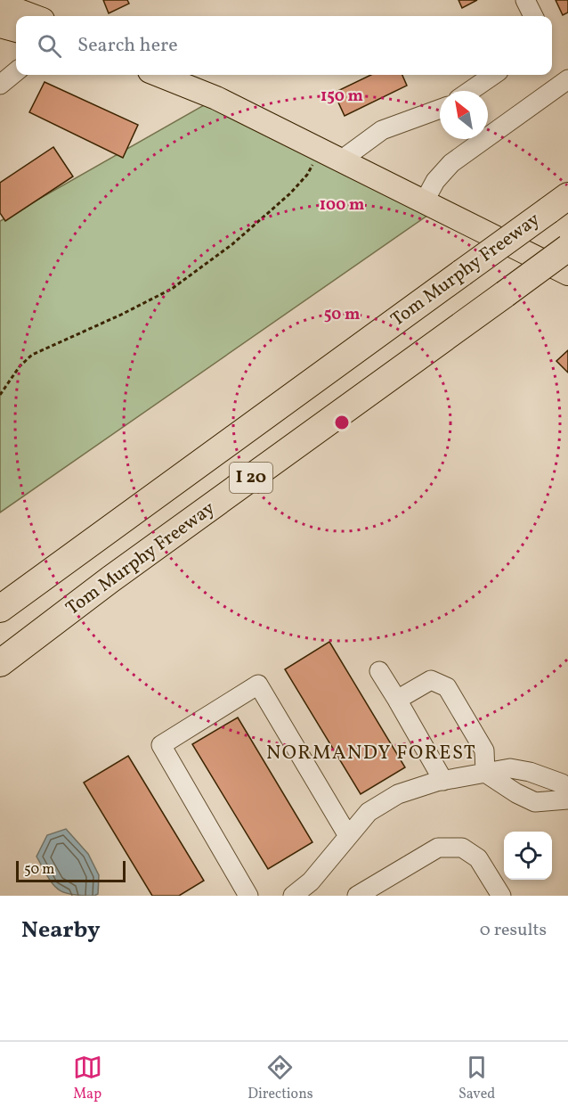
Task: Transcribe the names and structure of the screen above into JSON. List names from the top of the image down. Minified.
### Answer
{"streets":{"highway":["Tom Murphy Freeway","I 20"]},"districts":["NORMANDY FOREST"],"scale_bar":"50 m","north":"top left","page":{"search":"Search here","scale":"50 m","heading":["Nearby","0 results"],"nav":["Map","Directions","Saved"]},"rings":["150 m","100 m","50 m"]}
